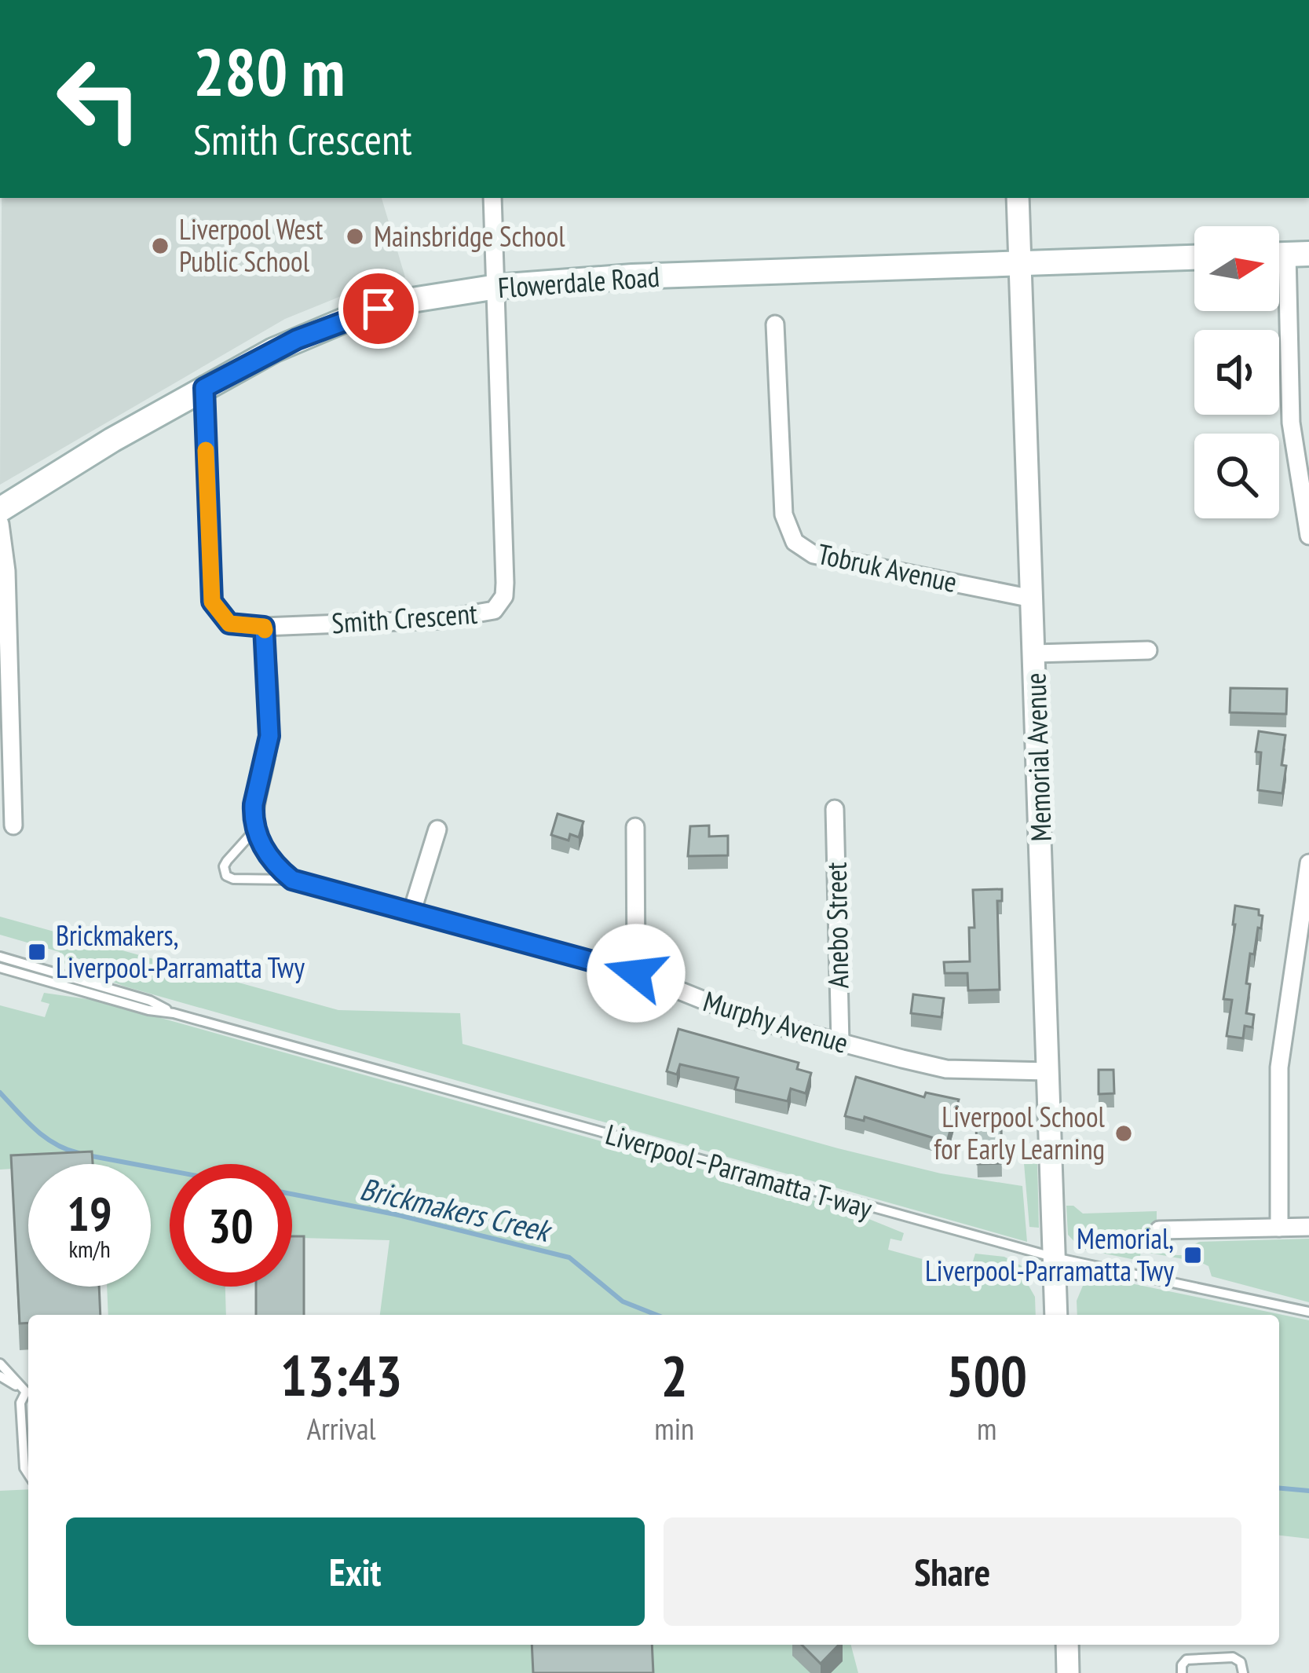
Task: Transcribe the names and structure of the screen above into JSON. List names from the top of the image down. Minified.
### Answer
{"streets":{"main road":["Flowerdale Road"],"street":["Tobruk Avenue","Smith Crescent","Memorial Avenue","Anebo Street","Murphy Avenue"],"lane":["Liverpool–Parramatta T-way"]},"crossings":[["Flowerdale Road","Smith Crescent"],["Flowerdale Road","Memorial Avenue"],["Tobruk Avenue","Memorial Avenue"],["Memorial Avenue","Murphy Avenue"],["Memorial Avenue","Liverpool–Parramatta T-way"],["Anebo Street","Murphy Avenue"]],"water":["Brickmakers Creek"],"places":{"other":["Mainsbridge School","Liverpool West Public School","Liverpool School for Early Learning"],"transit":["Brickmakers, Liverpool-Parramatta Twy","Memorial, Liverpool-Parramatta Twy"]},"north":"right","page":{"turn":["280 m","Smith Crescent"],"speed":"19 km/h","limit":"30","eta":["13:43","Arrival","2","min","500","m"],"buttons":["Exit","Share"]}}
